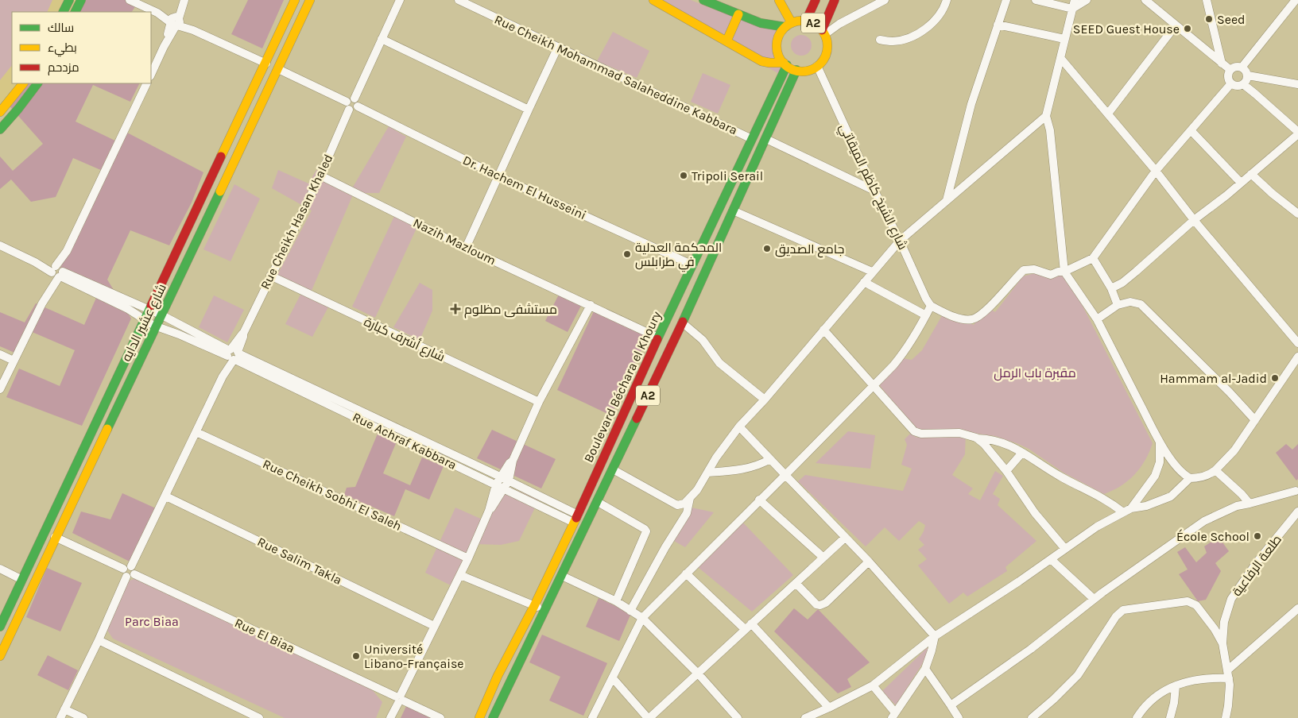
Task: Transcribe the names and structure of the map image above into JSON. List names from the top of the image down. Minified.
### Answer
{"streets":{"main road":["A2","شارع عشير الدايه","Boulevard Béchara el Khoury"],"street":["Rue Cheikh Mohammad Salaheddine Kabbara","شارع الشيخ كاظم الميقاتي","Dr. Hachem El Husseini","Rue Cheikh Hasan Khaled","Nazih Mazloum","شارع أشرف كبارة","Rue Achraf Kabbara","Rue Cheikh Sobhi El Saleh","Rue Salim Takla","طلعة الرفاعية","Rue El Biaa"]},"crossings":[["A2","شارع الشيخ كاظم الميقاتي"],["A2","Boulevard Béchara el Khoury"],["Rue Cheikh Mohammad Salaheddine Kabbara","Boulevard Béchara el Khoury"],["شارع الشيخ كاظم الميقاتي","Boulevard Béchara el Khoury"],["Dr. Hachem El Husseini","Rue Cheikh Hasan Khaled"],["Dr. Hachem El Husseini","Boulevard Béchara el Khoury"],["Rue Cheikh Hasan Khaled","Nazih Mazloum"],["Rue Cheikh Hasan Khaled","شارع أشرف كبارة"],["Rue Cheikh Hasan Khaled","Rue Achraf Kabbara"],["Rue Cheikh Hasan Khaled","Rue Cheikh Sobhi El Saleh"],["Rue Cheikh Hasan Khaled","Rue Salim Takla"],["Rue Cheikh Hasan Khaled","Rue El Biaa"],["Nazih Mazloum","Boulevard Béchara el Khoury"],["شارع عشير الدايه","Rue Achraf Kabbara"],["شارع عشير الدايه","Rue El Biaa"],["Boulevard Béchara el Khoury","Rue Achraf Kabbara"]],"parks":["مقبرة باب الرمل","Parc Biaa"],"places":{"other":["Seed","SEED Guest House","Tripoli Serail","جامع الصديق","المحكمة العدلية في طرابلس","Hammam al-Jadid","École School","Université Libano-Française"],"health":["مستشفى مظلوم"]},"legend":["سالك","بطيء","مزدحم"]}
